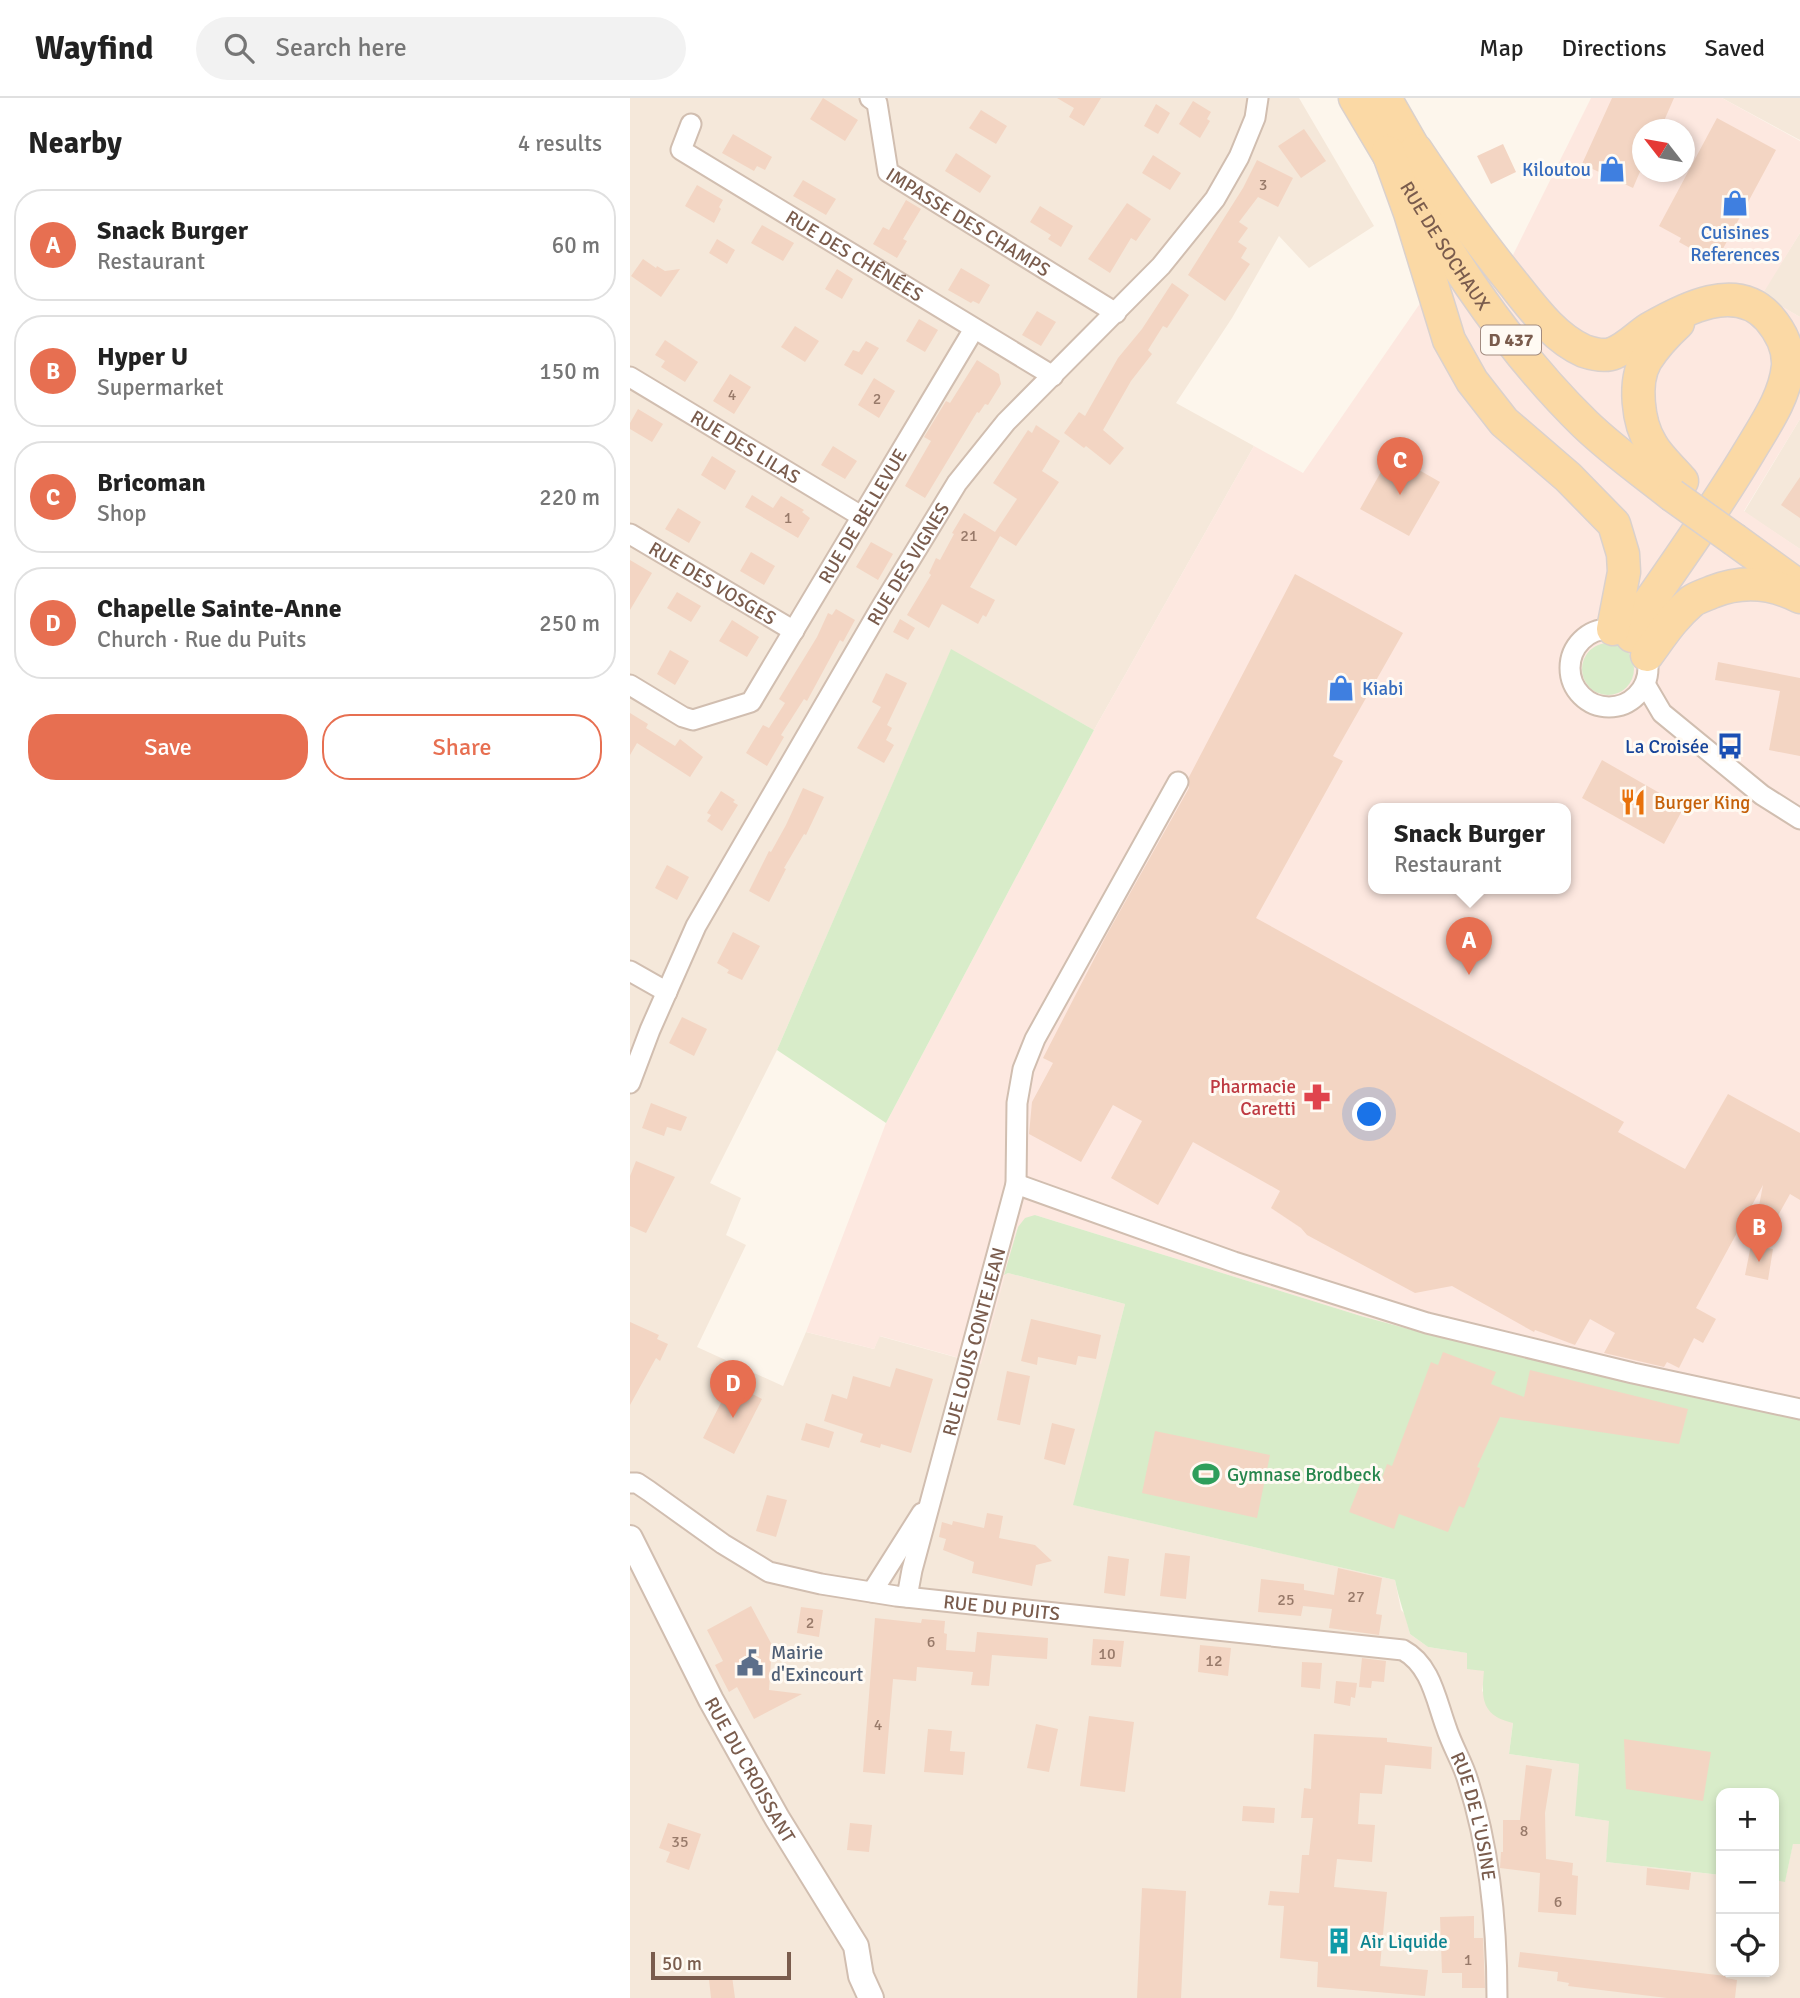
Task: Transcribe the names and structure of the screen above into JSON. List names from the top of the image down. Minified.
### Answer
{"streets":{"main road":["RUE DE SOCHAUX","D 437"],"street":["IMPASSE DES CHAMPS","RUE DES CHÊNÉES","RUE DES LILAS","RUE DE BELLEVUE","RUE DES VIGNES","RUE DES VOSGES","RUE LOUIS CONTEJEAN","RUE DU PUITS","RUE DU CROISSANT","RUE DE L'USINE"]},"crossings":[["IMPASSE DES CHAMPS","RUE DES VIGNES"],["RUE DE SOCHAUX","D 437"],["RUE DES CHÊNÉES","RUE DE BELLEVUE"],["RUE DES CHÊNÉES","RUE DES VIGNES"],["RUE DES LILAS","RUE DE BELLEVUE"],["RUE DE BELLEVUE","RUE DES VOSGES"],["RUE LOUIS CONTEJEAN","RUE DU PUITS"],["RUE DU PUITS","RUE DE L'USINE"]],"places":{"shop":["Kiloutou","Cuisines References","Kiabi"],"bus stop":["La Croisée"],"restaurant":["Burger King"],"pharmacy":["Pharmacie Caretti"],"sports":["Gymnase Brodbeck"],"public building":["Mairie d'Exincourt"],"building":["Air Liquide"]},"house_numbers":["3","4","2","1","21","27","25","2","6","10","12","4","8","35","6","1"],"scale_bar":"50 m","north":"top left","page":{"header":"Wayfind","search":"Search here","nav":["Map","Directions","Saved"],"heading":["Nearby","4 results"],"list":[{"mark":"A","name":"Snack Burger","note":"Restaurant","value":"60 m"},{"mark":"B","name":"Hyper U","note":"Supermarket","value":"150 m"},{"mark":"C","name":"Bricoman","note":"Shop","value":"220 m"},{"mark":"D","name":"Chapelle Sainte-Anne","note":"Church · Rue du Puits","value":"250 m"}],"pins":["C","A","B","D"],"buttons":["Save","Share"],"popup":["Snack Burger","Restaurant"],"map_buttons":["+","−"],"scale":"50 m"}}
